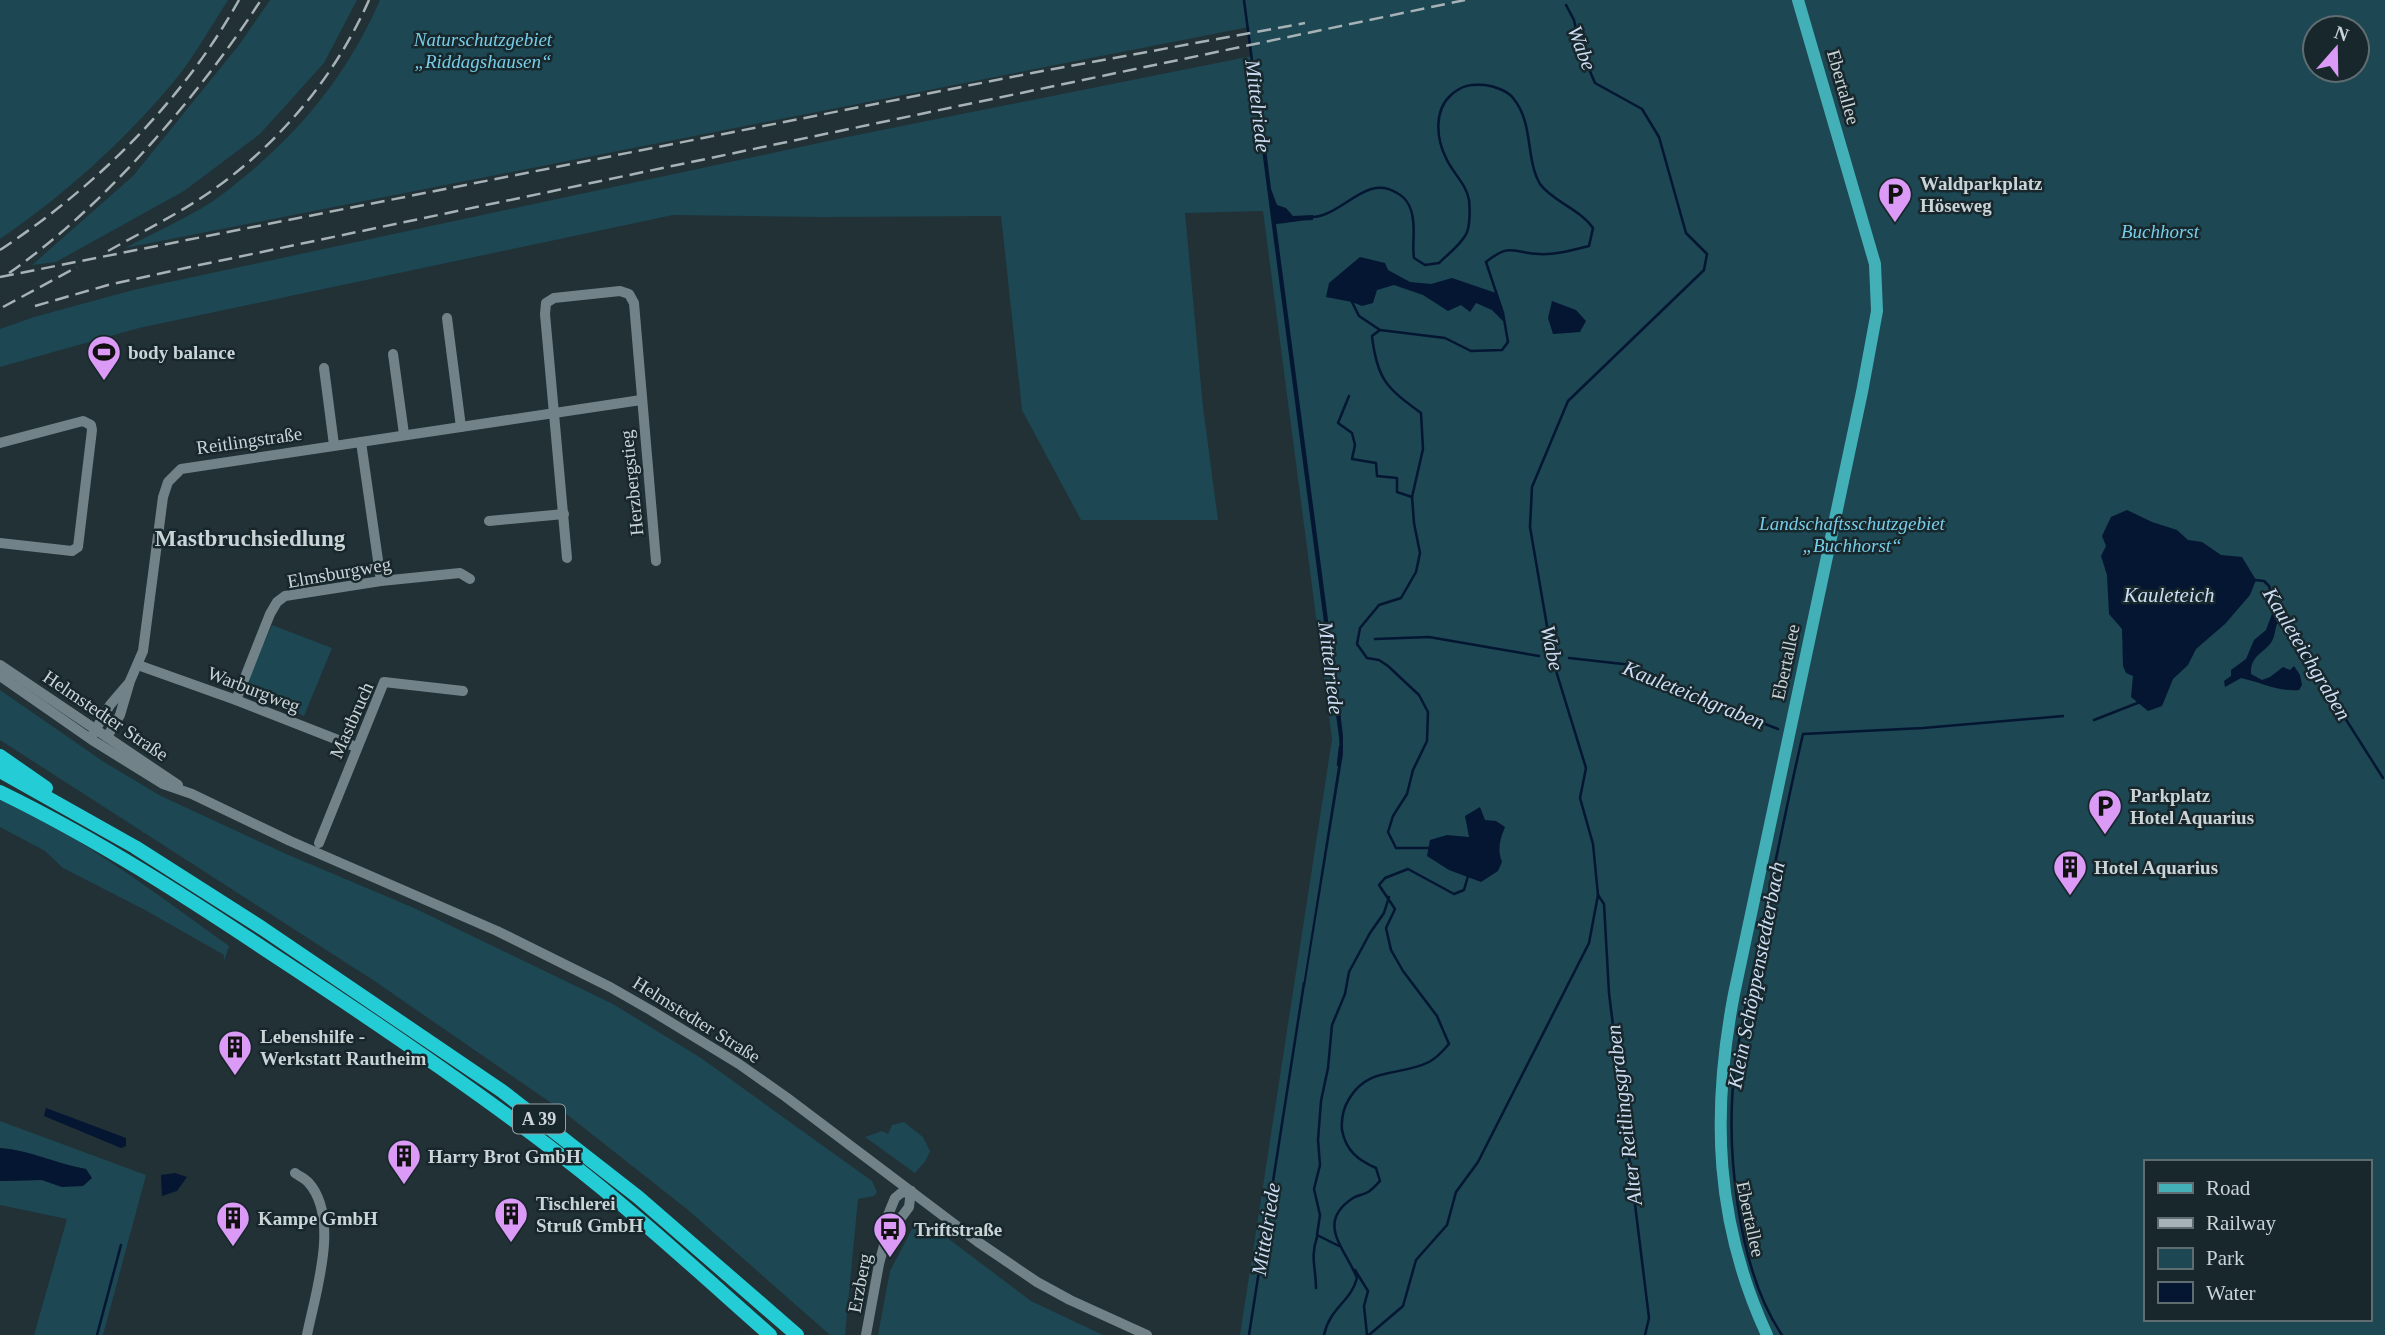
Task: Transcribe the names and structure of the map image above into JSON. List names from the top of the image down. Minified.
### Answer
{"streets":{"highway":["A 39"],"main road":["Ebertallee"],"street":["Reitlingstraße","Herzbergstieg","Elmsburgweg","Warburgweg","Helmstedter Straße","Mastbruch","Erzberg"]},"crossings":[["Reitlingstraße","Herzbergstieg"],["Reitlingstraße","Warburgweg"],["Reitlingstraße","Helmstedter Straße"],["Elmsburgweg","Warburgweg"],["Warburgweg","Mastbruch"],["Helmstedter Straße","Erzberg"]],"districts":["Mastbruchsiedlung"],"water":["Wabe","Mittelriede","Kauleteich","Kauleteichgraben","Klein Schöppenstedterbach","Alter Reitlingsgraben"],"parks":["Naturschutzgebiet „Riddagshausen“","Buchhorst","Landschaftsschutzgebiet „Buchhorst“"],"places":{"parking":["Waldparkplatz Höseweg","Parkplatz Hotel Aquarius"],"sports":["body balance"],"building":["Hotel Aquarius","Lebenshilfe - Werkstatt Rautheim","Harry Brot GmbH","Tischlerei Struß GmbH","Kampe GmbH"],"bus stop":["Triftstraße"]},"legend":["Road","Railway","Park","Water"],"north":"top"}
